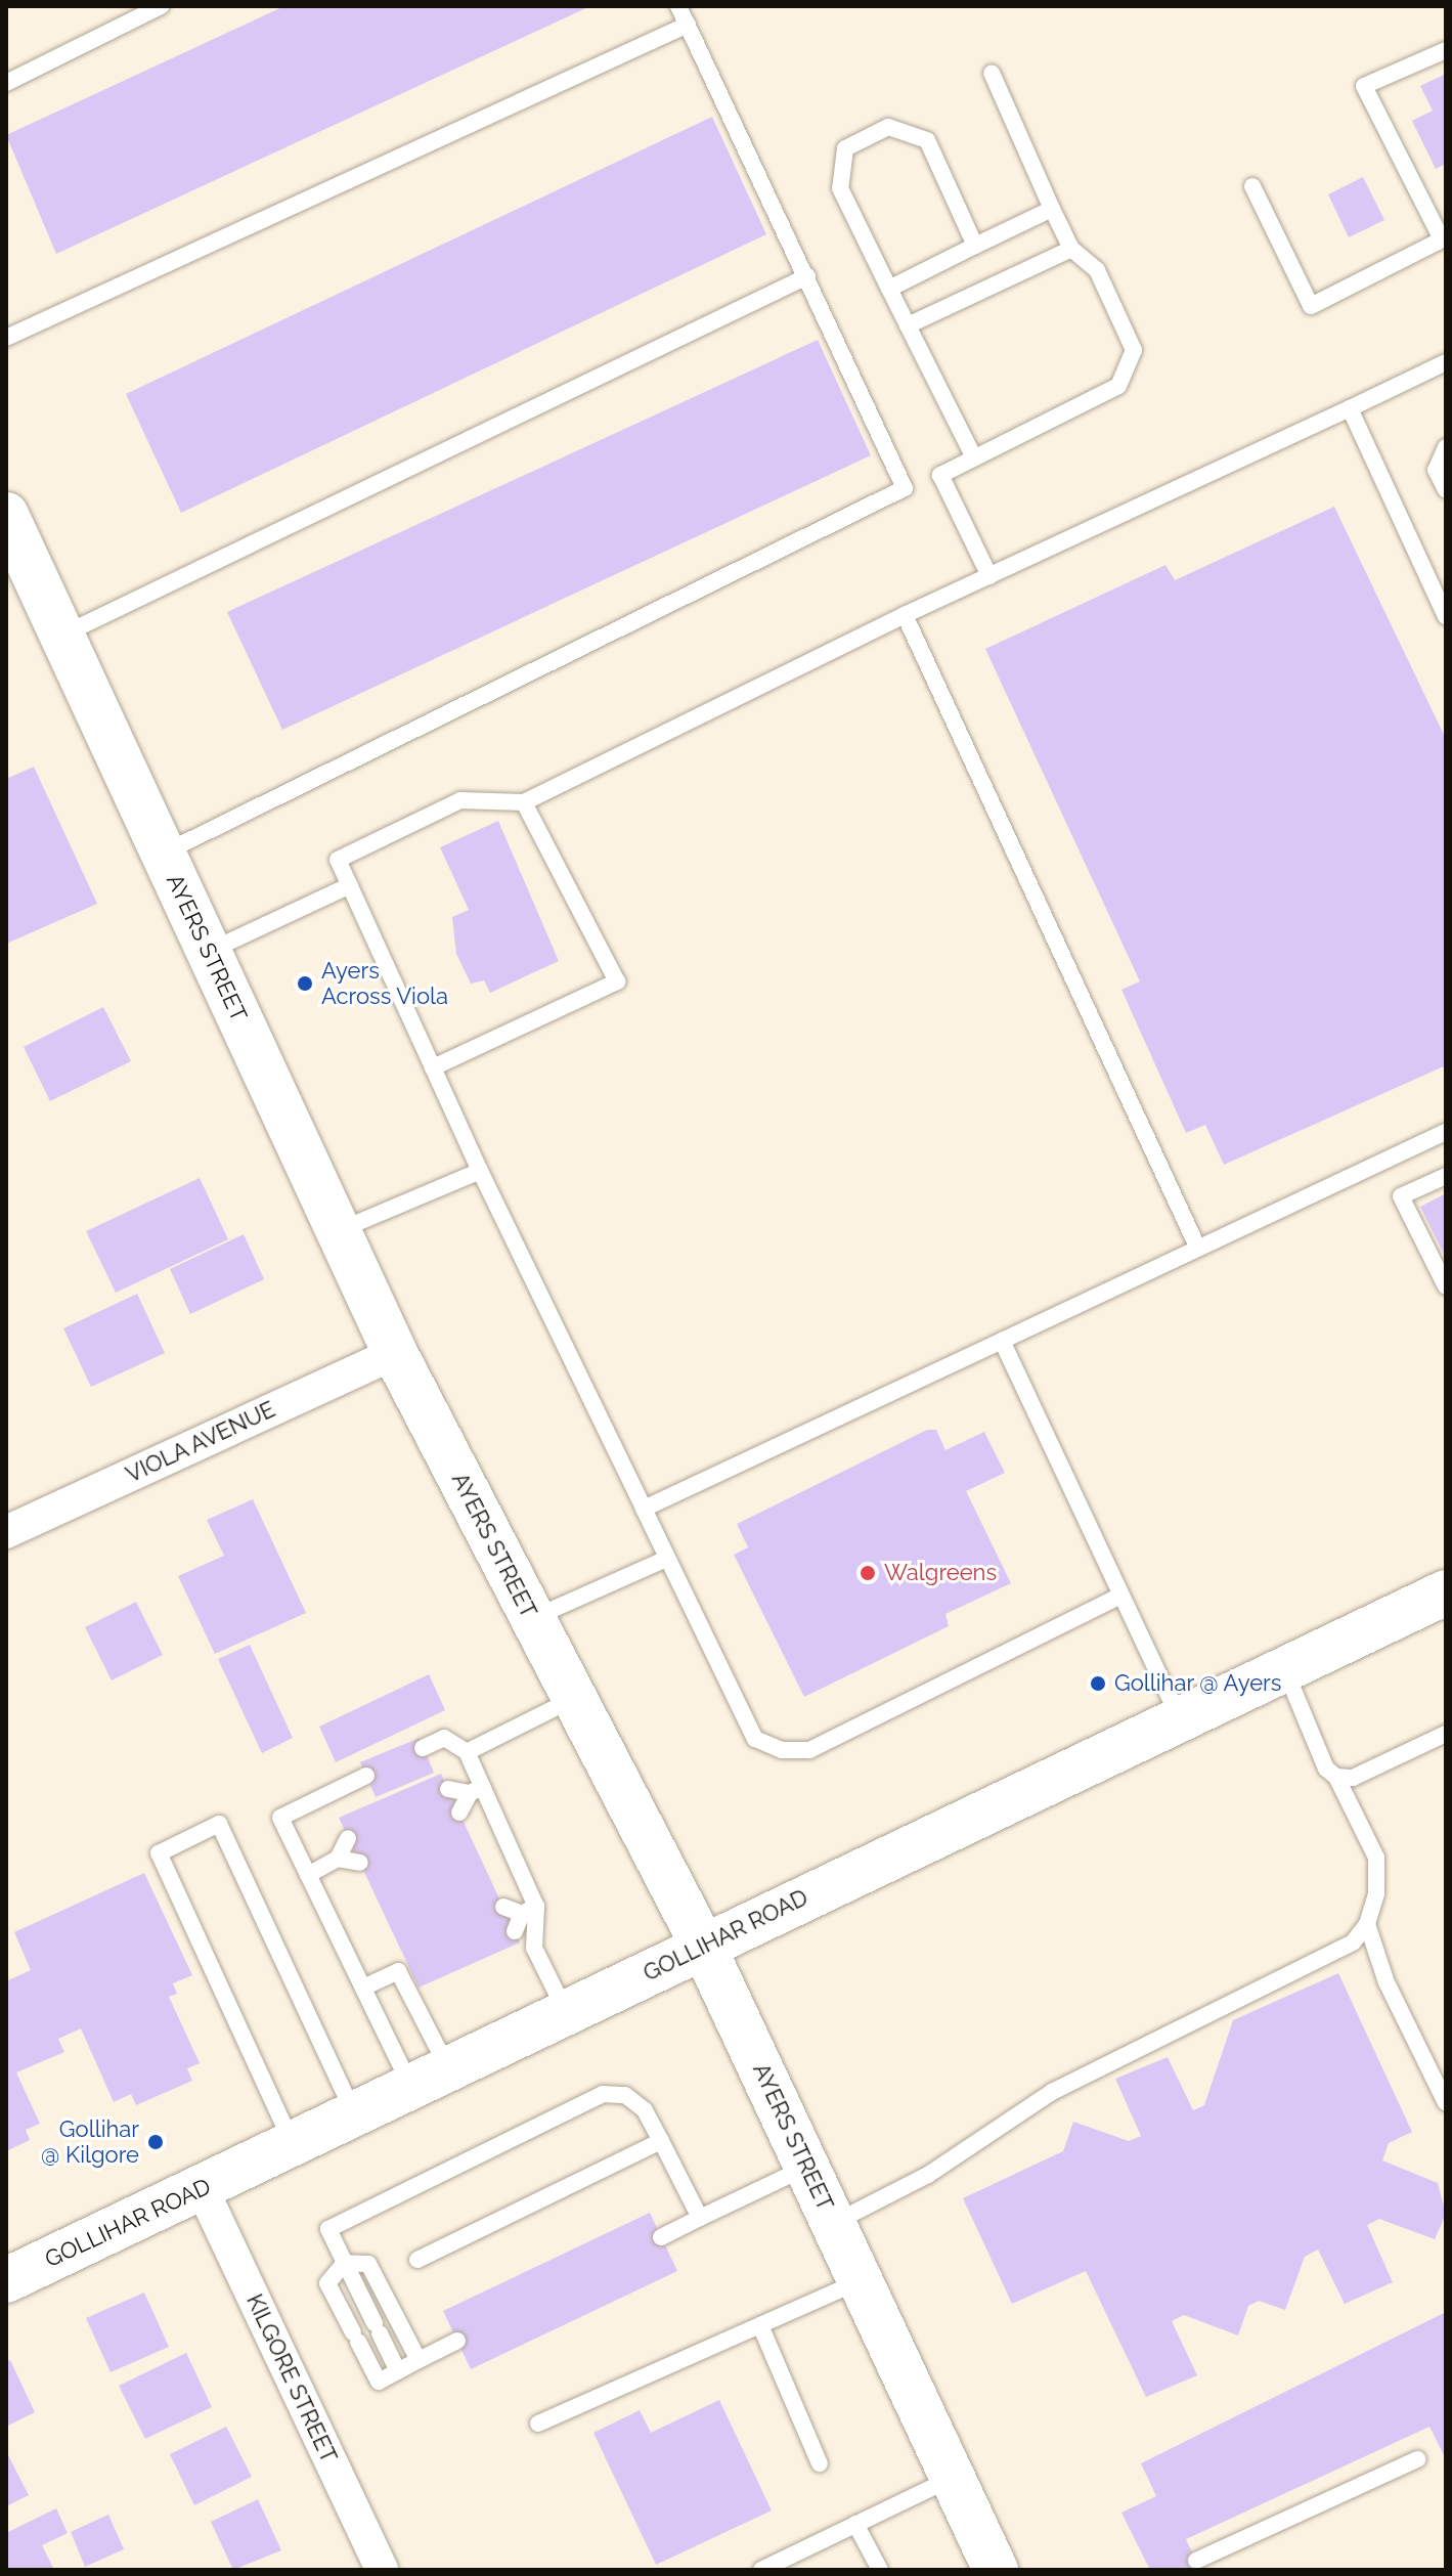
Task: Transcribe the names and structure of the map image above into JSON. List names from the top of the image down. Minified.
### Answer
{"streets":{"main road":["AYERS STREET","GOLLIHAR ROAD"],"street":["VIOLA AVENUE","KILGORE STREET"]},"crossings":[["AYERS STREET","VIOLA AVENUE"],["AYERS STREET","GOLLIHAR ROAD"],["GOLLIHAR ROAD","KILGORE STREET"]],"places":["Ayers Across Viola","Walgreens","Gollihar @ Ayers","Gollihar @ Kilgore"]}
